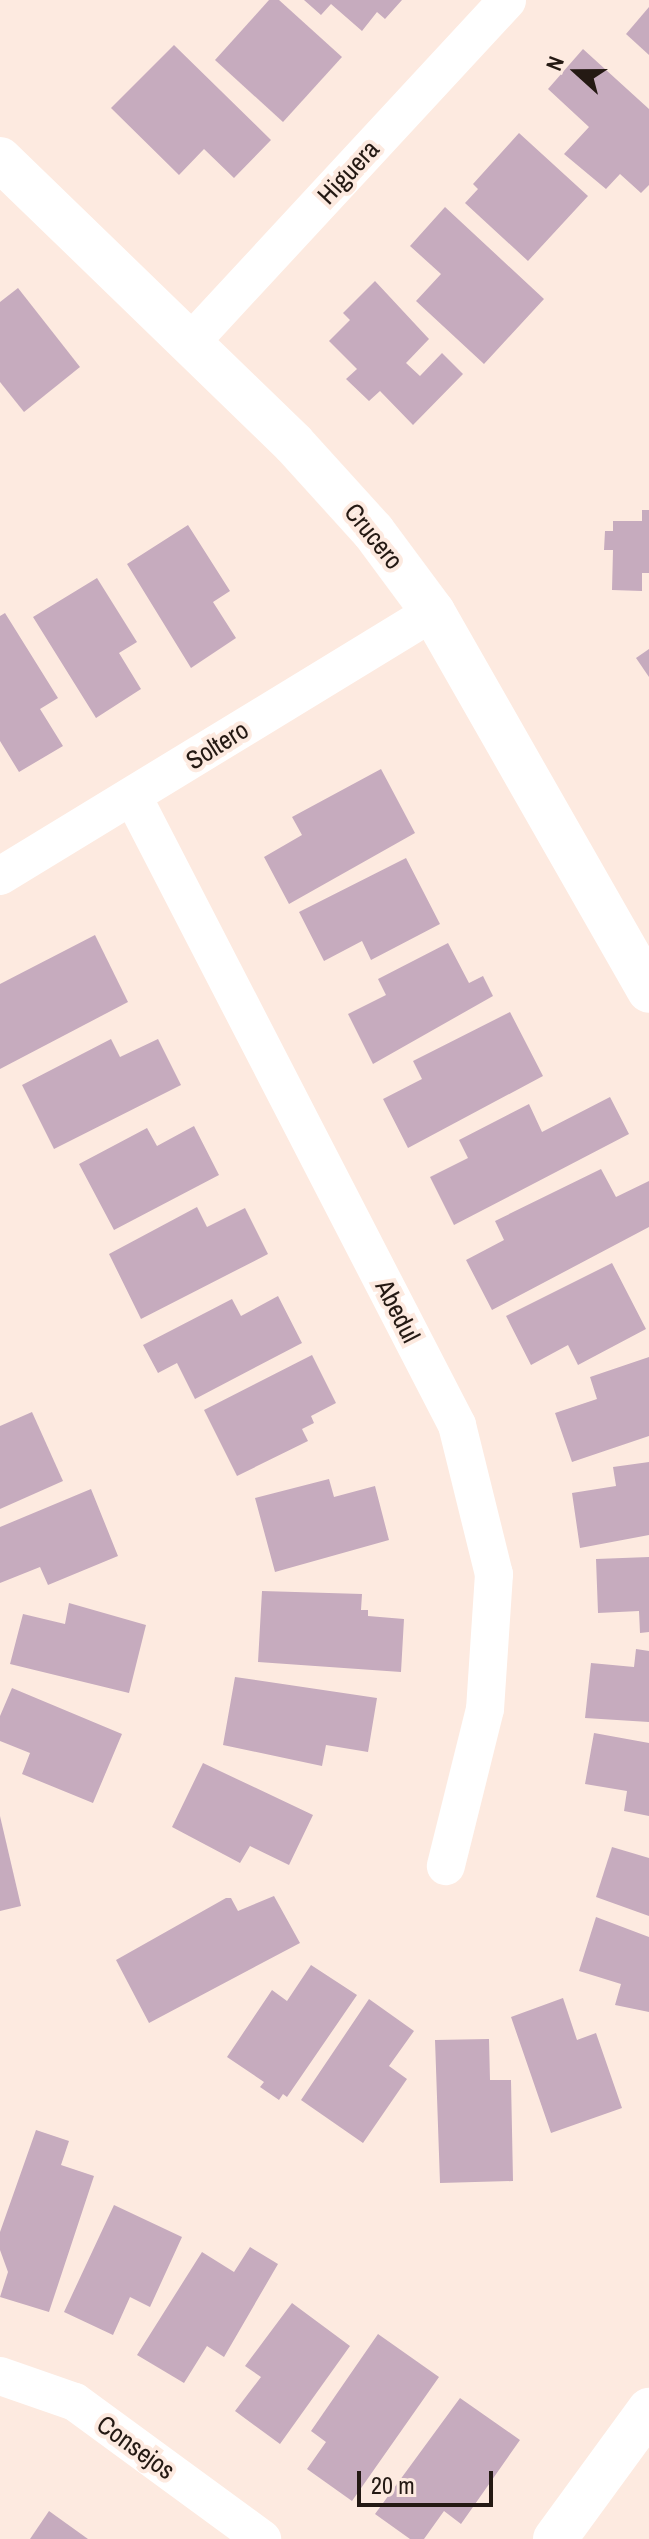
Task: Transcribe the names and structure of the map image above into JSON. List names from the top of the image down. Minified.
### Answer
{"streets":{"street":["Higuera","Crucero","Soltero","Abedul","Consejos"]},"crossings":[["Higuera","Crucero"],["Crucero","Soltero"],["Soltero","Abedul"]],"scale_bar":"20 m","north":"left"}
